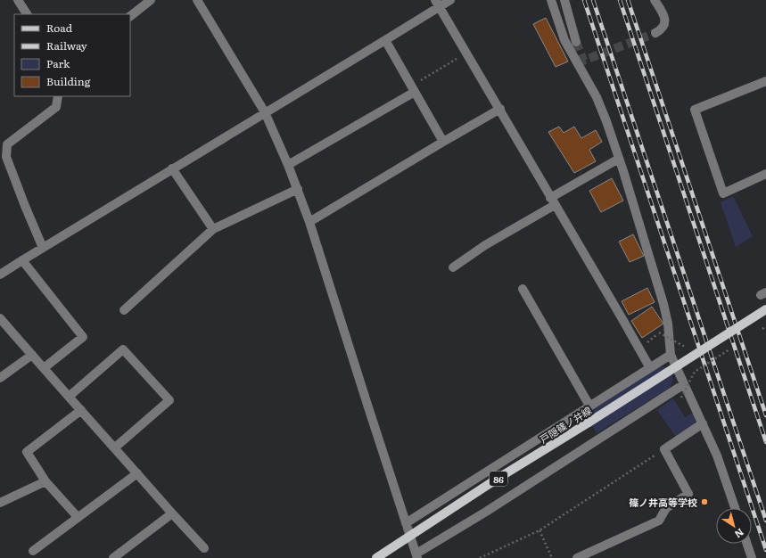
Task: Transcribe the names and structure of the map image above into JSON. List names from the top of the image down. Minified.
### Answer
{"streets":{"main road":["戸隠篠ノ井線","86"]},"places":["篠ノ井高等学校"],"legend":["Road","Railway","Park","Building"],"north":"bottom right"}
